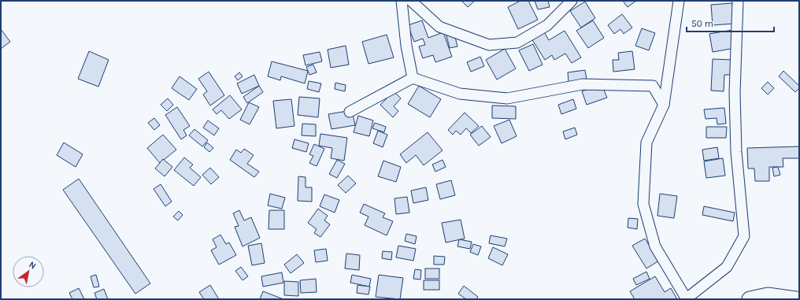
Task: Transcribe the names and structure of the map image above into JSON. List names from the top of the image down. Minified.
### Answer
{"scale_bar":"50 m","north":"top right"}
